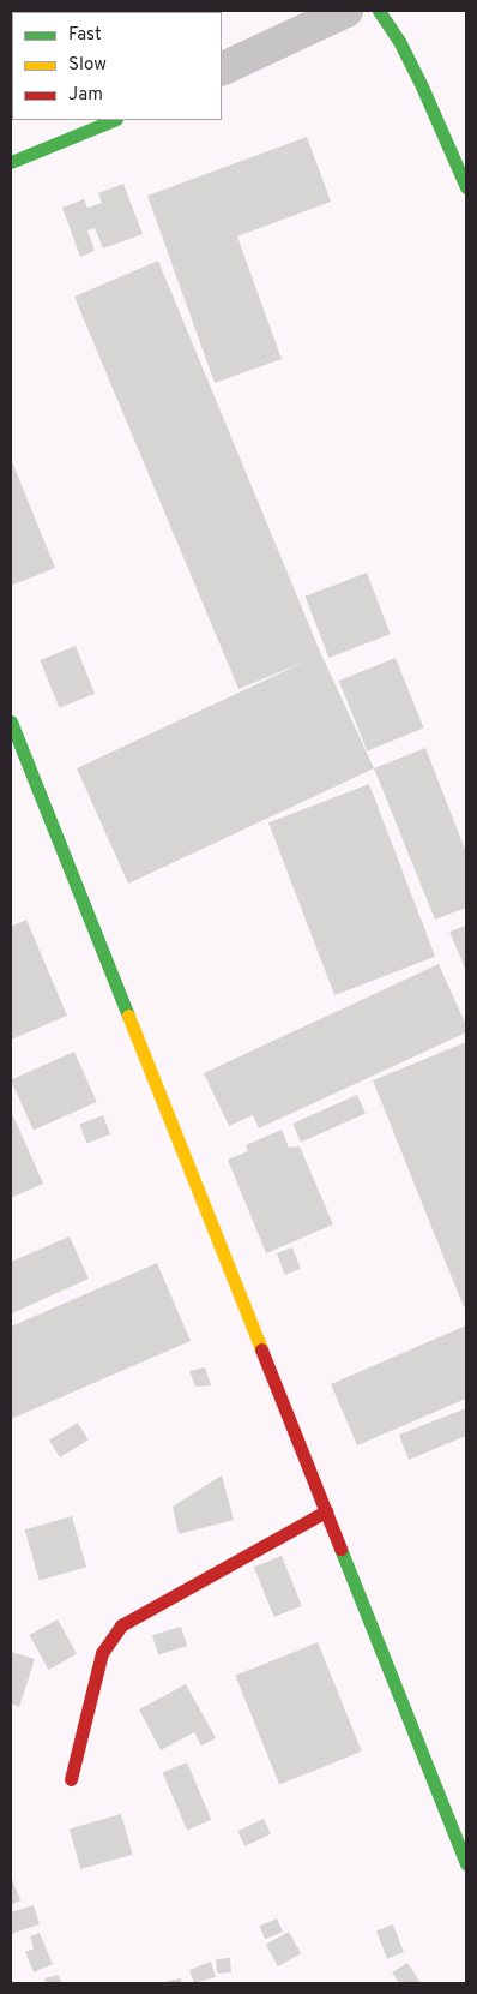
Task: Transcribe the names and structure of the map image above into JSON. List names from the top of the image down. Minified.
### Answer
{"legend":["Fast","Slow","Jam"]}
